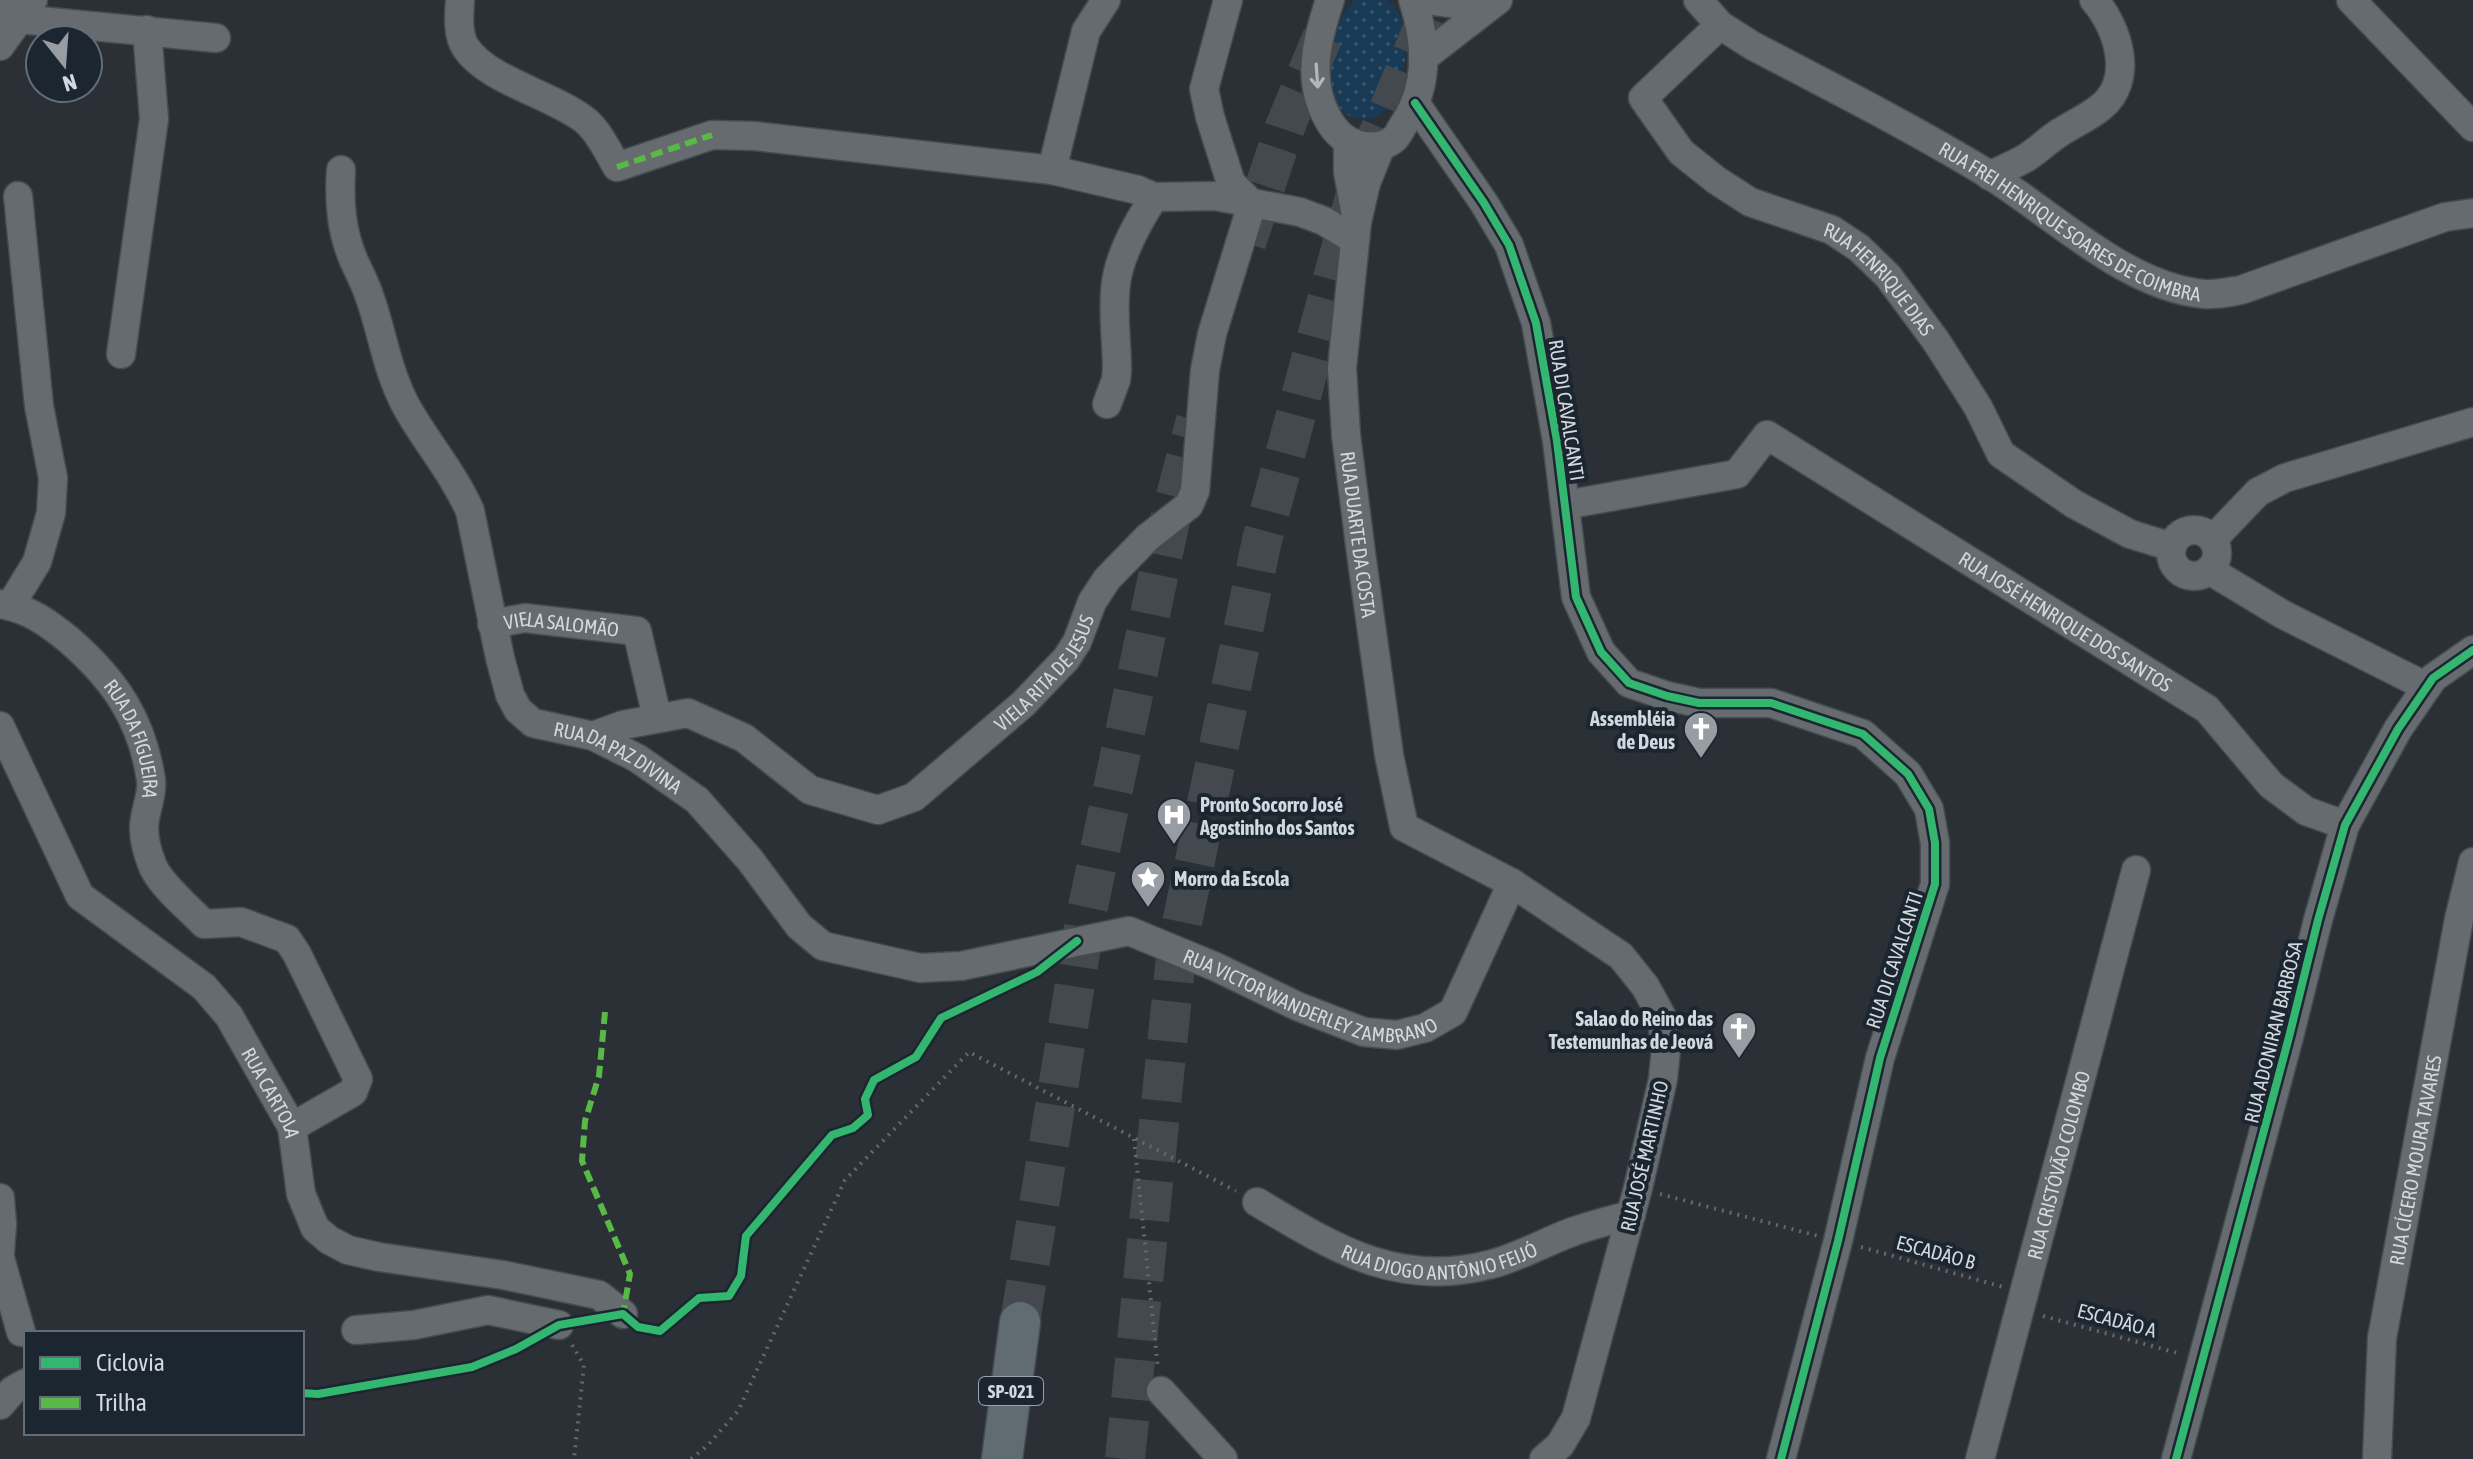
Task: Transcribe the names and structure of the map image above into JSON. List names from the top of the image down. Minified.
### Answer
{"streets":{"highway":["SP-021"],"street":["RUA FREI HENRIQUE SOARES DE COIMBRA","RUA HENRIQUE DIAS","RUA DI CAVALCANTI","RUA DUARTE DA COSTA","RUA JOSÉ HENRIQUE DOS SANTOS","VIELA SALOMÃO","VIELA RITA DE JESUS","RUA DA FIGUEIRA","RUA DA PAZ DIVINA","RUA VICTOR WANDERLEY ZAMBRANO","RUA ADONIRAN BARBOSA","RUA CARTOLA","RUA JOSÉ MARTINHO","RUA CÍCERO MOURA TAVARES","RUA CRISTÓVÃO COLOMBO","RUA DIOGO ANTÔNIO FEIJÓ"],"path":["ESCADÃO B","ESCADÃO A"]},"crossings":[["RUA FREI HENRIQUE SOARES DE COIMBRA","RUA HENRIQUE DIAS"],["RUA DI CAVALCANTI","RUA JOSÉ HENRIQUE DOS SANTOS"],["RUA DI CAVALCANTI","ESCADÃO B"],["RUA DUARTE DA COSTA","RUA JOSÉ MARTINHO"],["RUA JOSÉ HENRIQUE DOS SANTOS","RUA ADONIRAN BARBOSA"],["VIELA SALOMÃO","VIELA RITA DE JESUS"],["VIELA SALOMÃO","RUA DA PAZ DIVINA"],["VIELA RITA DE JESUS","RUA DA PAZ DIVINA"],["RUA DA FIGUEIRA","RUA CARTOLA"],["RUA DA PAZ DIVINA","RUA VICTOR WANDERLEY ZAMBRANO"],["RUA VICTOR WANDERLEY ZAMBRANO","RUA JOSÉ MARTINHO"],["RUA ADONIRAN BARBOSA","ESCADÃO A"],["RUA JOSÉ MARTINHO","RUA DIOGO ANTÔNIO FEIJÓ"],["RUA JOSÉ MARTINHO","ESCADÃO B"],["RUA CRISTÓVÃO COLOMBO","ESCADÃO B"],["RUA CRISTÓVÃO COLOMBO","ESCADÃO A"],["RUA DIOGO ANTÔNIO FEIJÓ","ESCADÃO B"],["ESCADÃO B","ESCADÃO A"]],"places":{"church":["Assembléia de Deus","Salao do Reino das Testemunhas de Jeová"],"hospital":["Pronto Socorro José Agostinho dos Santos"],"place":["Morro da Escola"]},"legend":["Ciclovia","Trilha"],"north":"bottom"}
